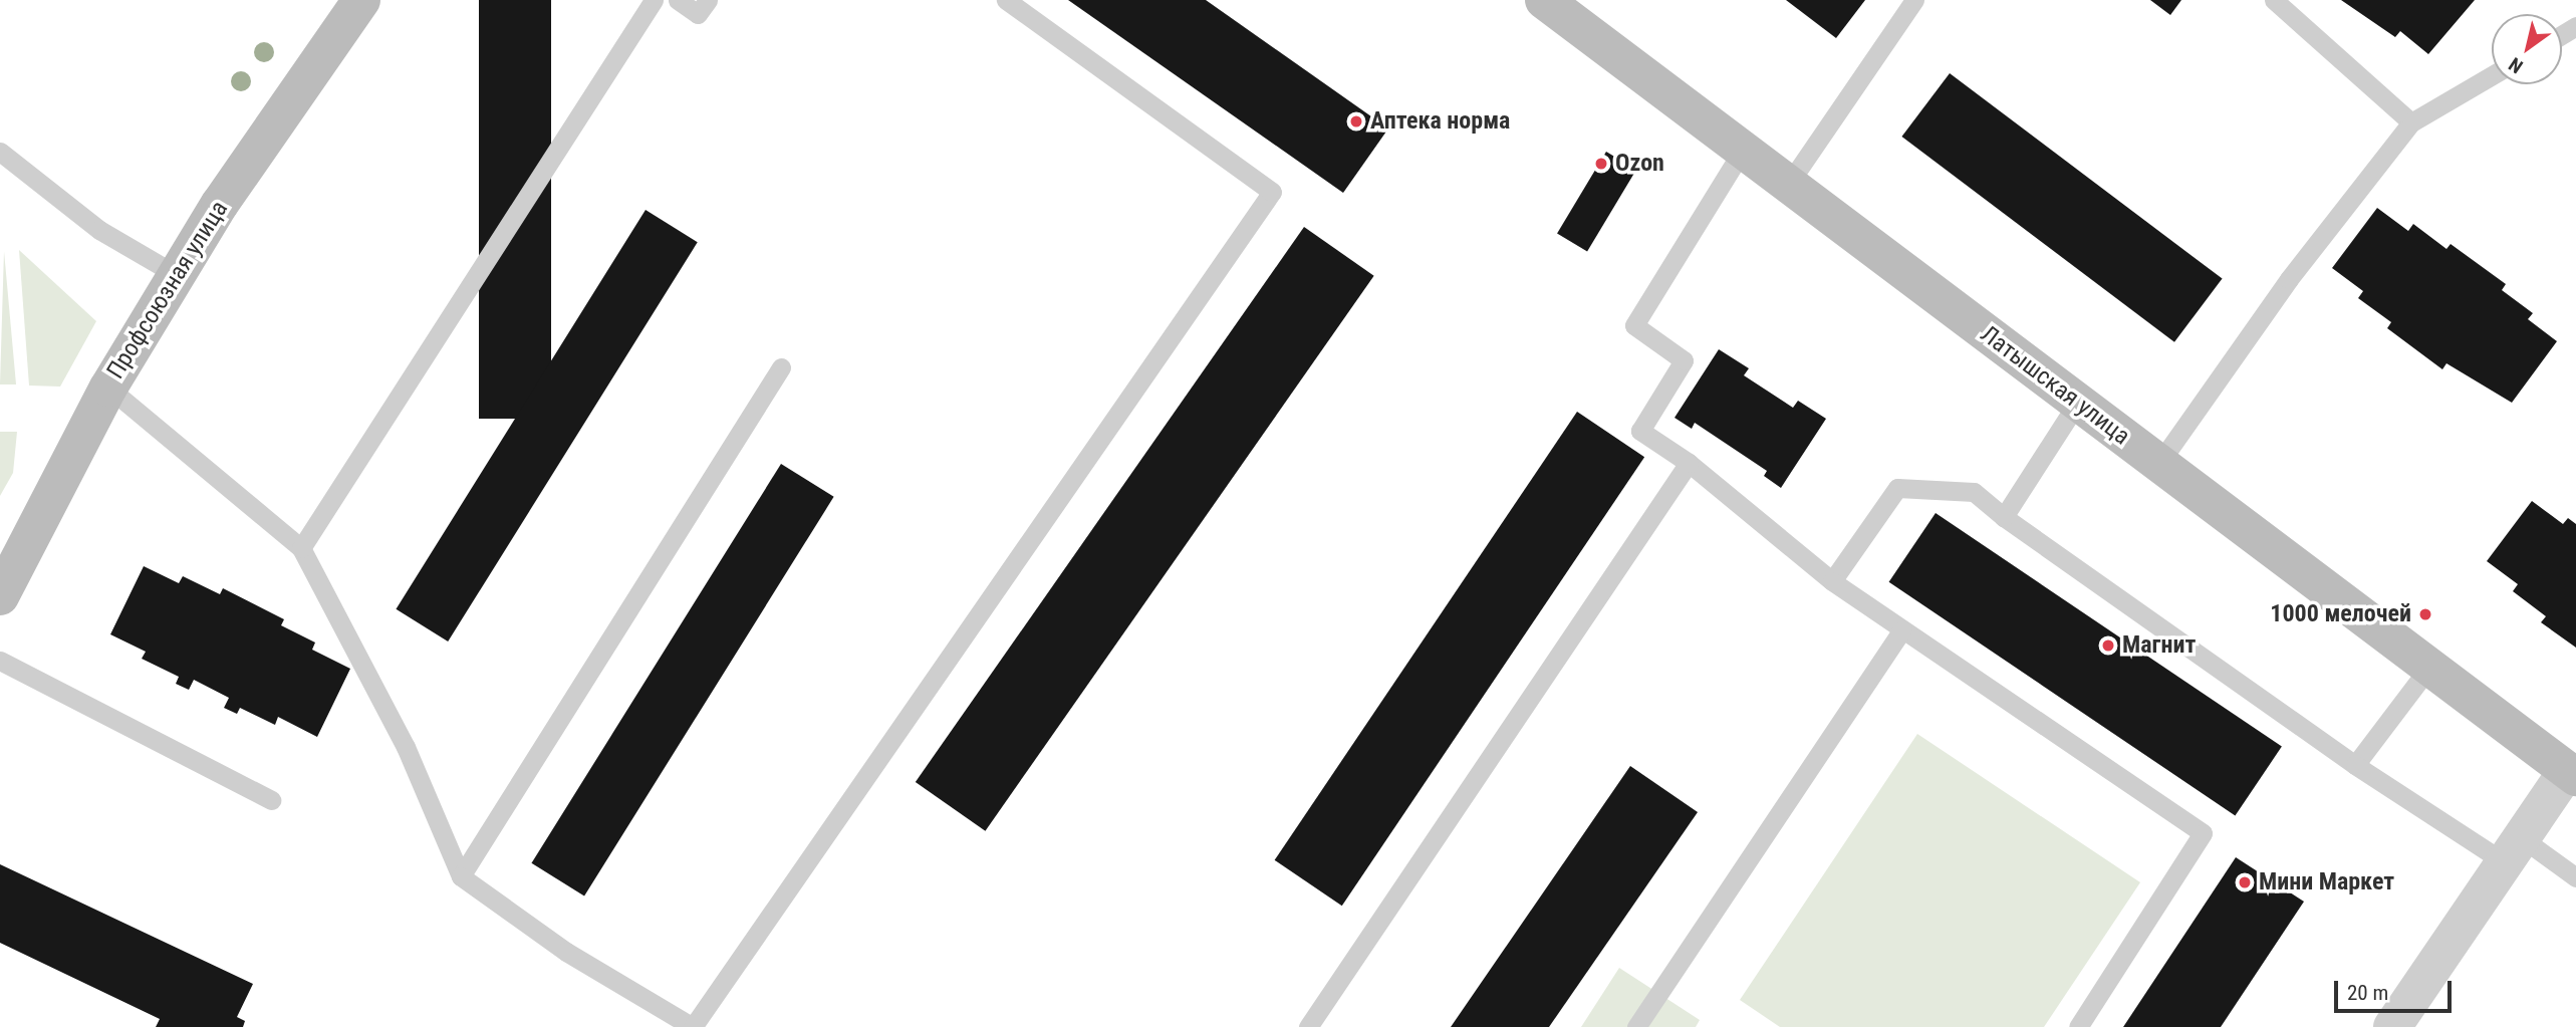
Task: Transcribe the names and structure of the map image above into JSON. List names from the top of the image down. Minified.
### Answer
{"streets":{"street":["Профсоюзная улица","Латышская улица"]},"places":["Аптека норма","Ozon","1000 мелочей","Магнит","Мини Маркет"],"scale_bar":"20 m","north":"bottom left"}
